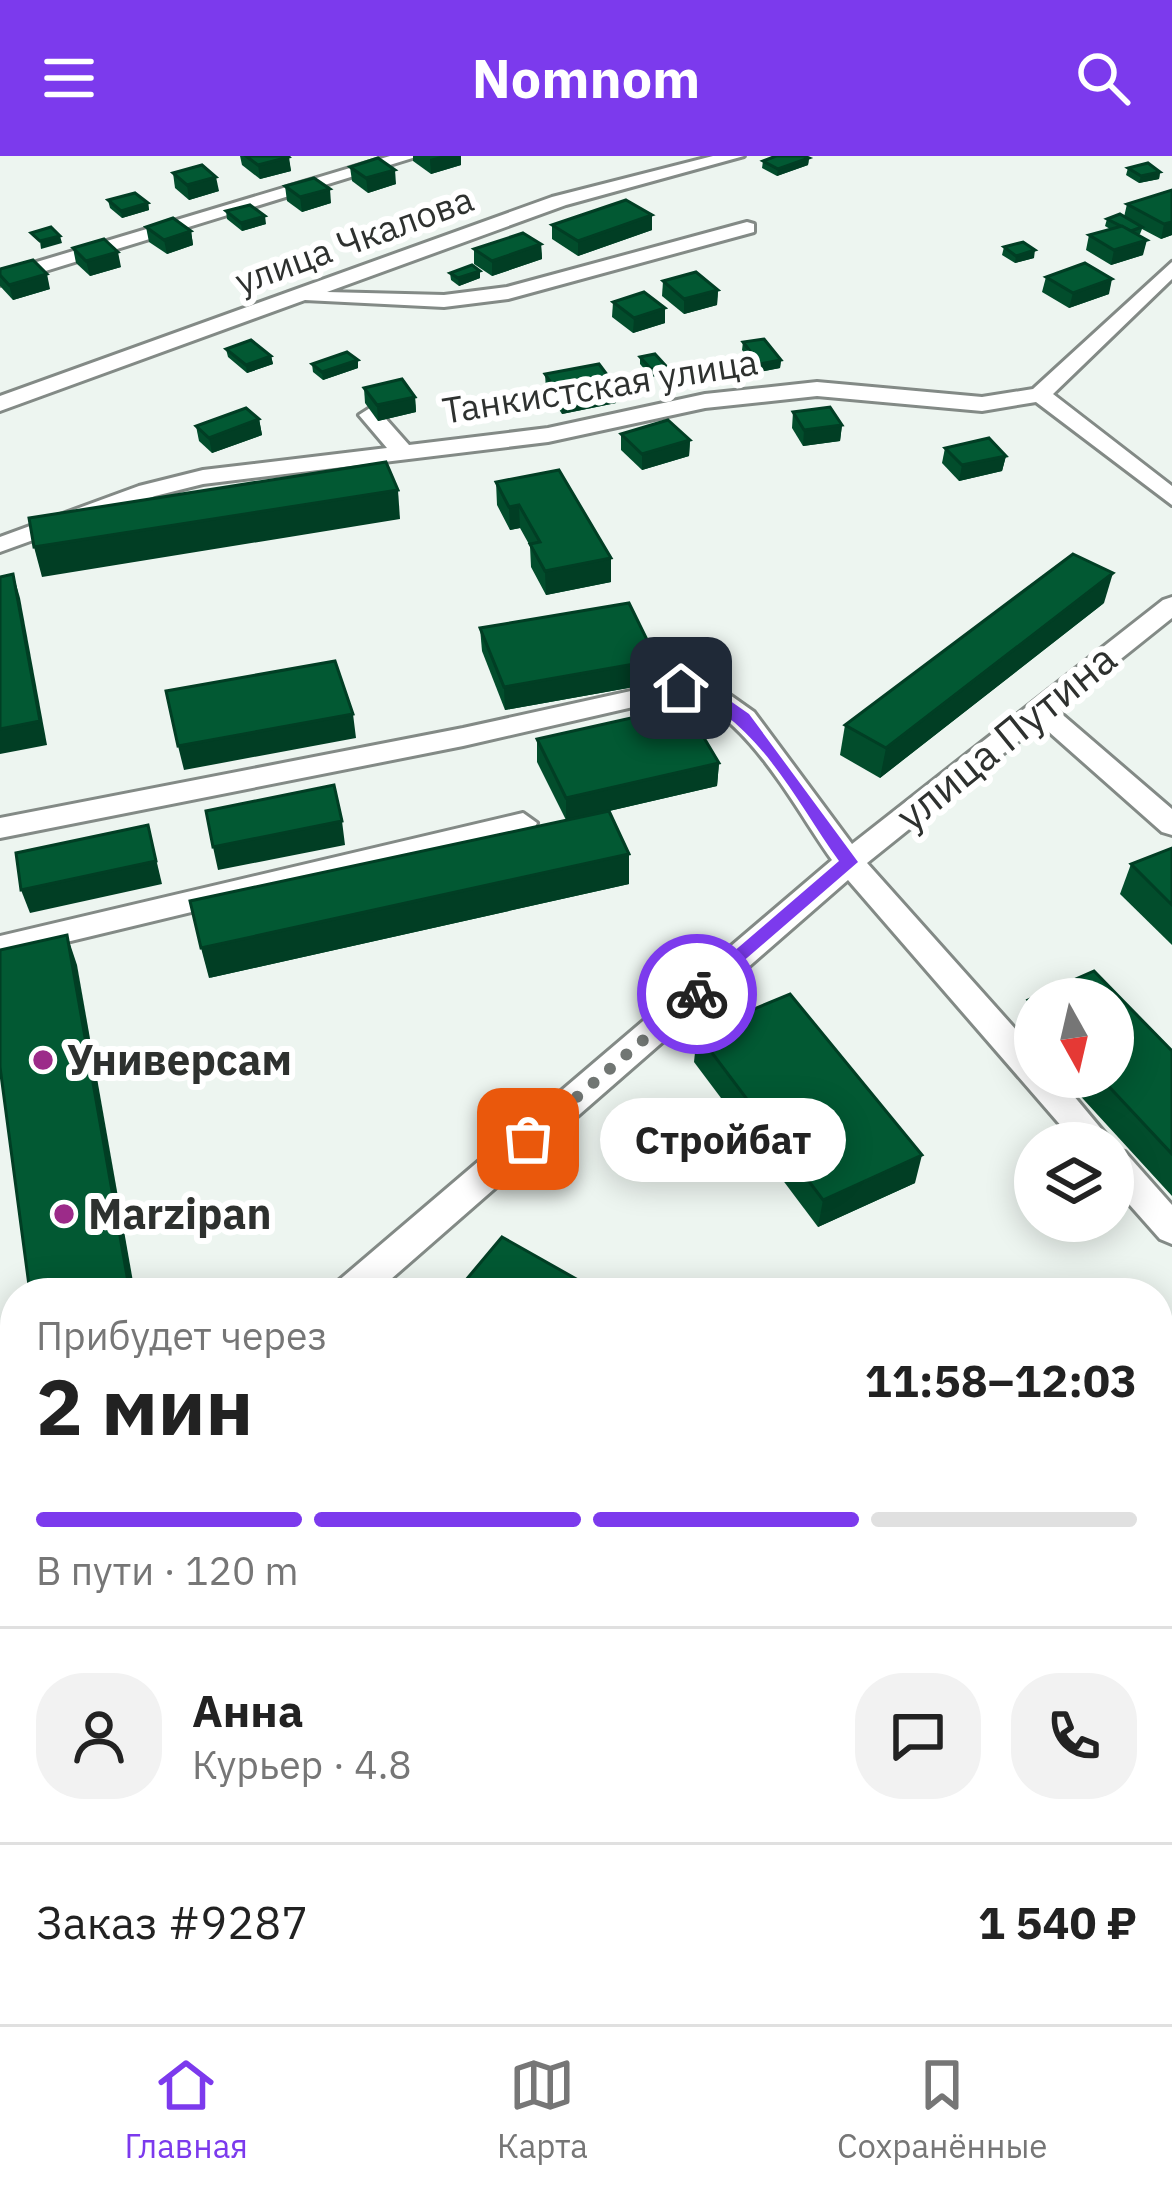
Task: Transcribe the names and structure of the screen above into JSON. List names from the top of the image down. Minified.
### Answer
{"streets":{"street":["улица Чкалова","Танкистская улица","улица Путина"]},"places":["Универсам","Стройбат","Marzipan"],"north":"bottom","page":{"header":"Nomnom","bubble":"Стройбат","heading":["2 мин","Прибудет через","11:58–12:03"],"panel":["Анна","Курьер · 4.8","Заказ #9287","1 540 ₽"],"bar":"В пути · 120 m","tabs":["Главная","Карта","Сохранённые"]}}
